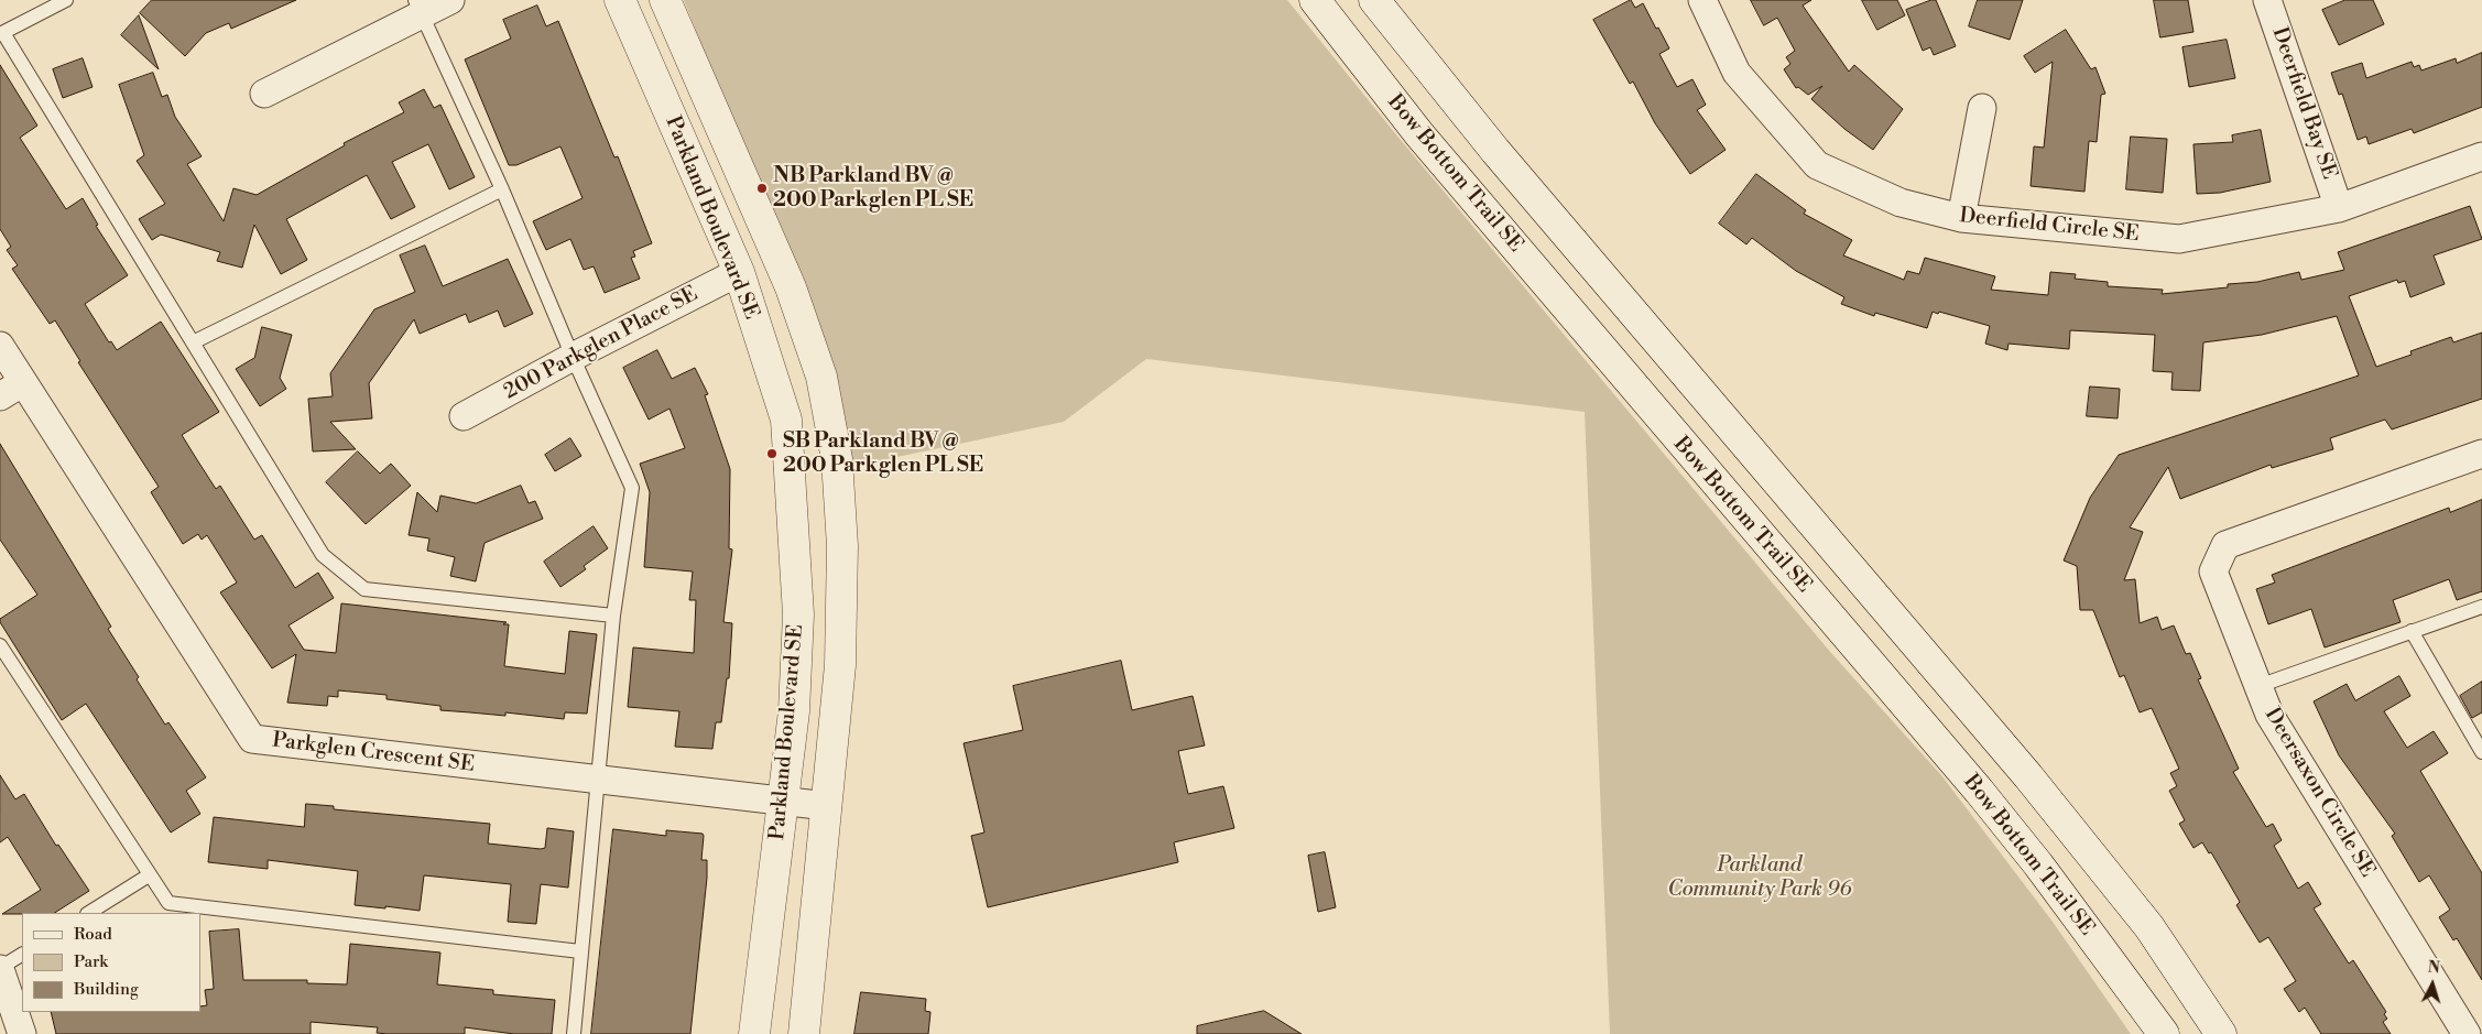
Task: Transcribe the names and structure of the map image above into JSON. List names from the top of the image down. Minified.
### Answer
{"streets":{"main road":["Bow Bottom Trail SE","Parkland Boulevard SE"],"street":["Deerfield Bay SE","Deerfield Circle SE","200 Parkglen Place SE","Parkglen Crescent SE","Deersaxon Circle SE"]},"crossings":[["Deerfield Bay SE","Deerfield Circle SE"],["Parkland Boulevard SE","200 Parkglen Place SE"],["Parkland Boulevard SE","Parkglen Crescent SE"]],"parks":["Parkland Community Park 96"],"places":["NB Parkland BV @ 200 Parkglen PL SE","SB Parkland BV @ 200 Parkglen PL SE"],"legend":["Road","Park","Building"],"north":"top"}
